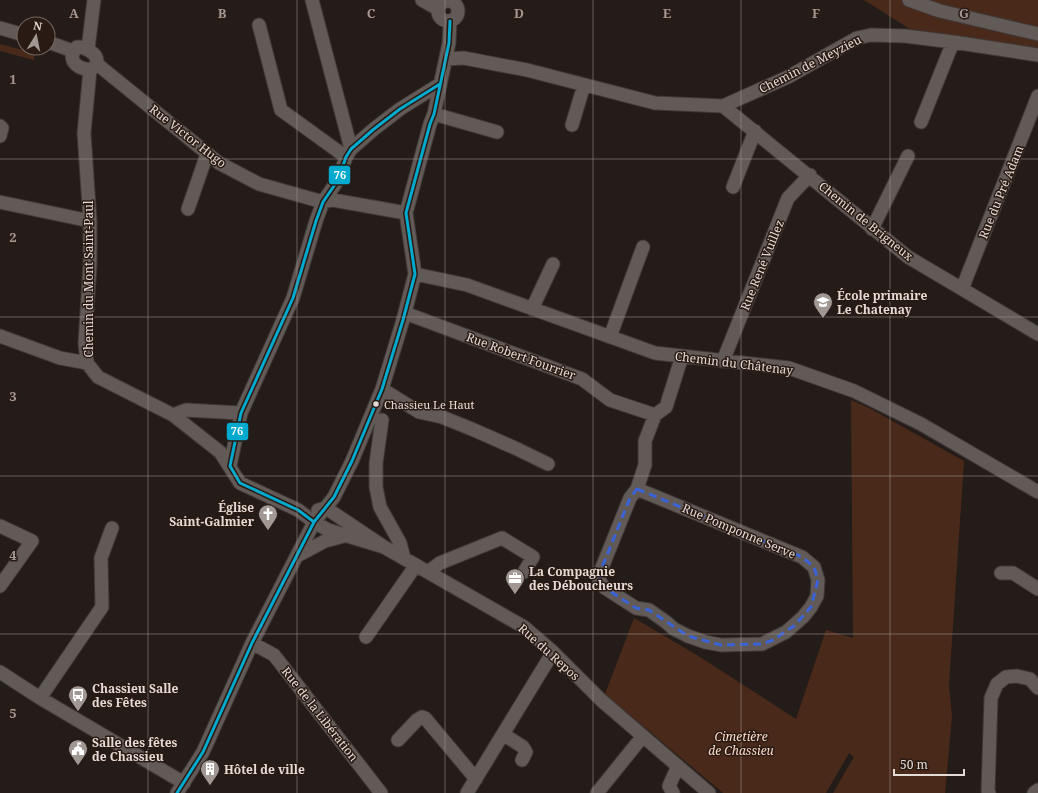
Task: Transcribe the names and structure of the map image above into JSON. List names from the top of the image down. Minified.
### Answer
{"streets":{"street":["Chemin de Meyzieu","Rue Victor Hugo","Rue du Pré Adam","Chemin de Brigneux","Rue René Vuillez","Chemin du Mont Saint-Paul","Rue Robert Fourrier","Chemin du Châtenay","Rue Pomponne Serve","Rue du Repos","Rue de la Libération"]},"crossings":[["Chemin de Meyzieu","Chemin de Brigneux"],["Rue Victor Hugo","Chemin du Mont Saint-Paul"],["Rue du Pré Adam","Chemin de Brigneux"],["Chemin de Brigneux","Rue René Vuillez"],["Rue René Vuillez","Chemin du Châtenay"],["Chemin du Mont Saint-Paul","Rue du Repos"],["Rue Robert Fourrier","Rue Pomponne Serve"],["Chemin du Châtenay","Rue Pomponne Serve"]],"parks":["Cimetière de Chassieu"],"places":{"school or university":["École primaire Le Chatenay"],"other":["Chassieu Le Haut"],"church":["Église Saint-Galmier"],"office":["La Compagnie des Déboucheurs"],"bus stop":["Chassieu Salle des Fêtes"],"public building":["Salle des fêtes de Chassieu"],"building":["Hôtel de ville"]},"lines":["transit line 76"],"scale_bar":"50 m","north":"top","grid":{"columns":["A","B","C","D","E","F","G"],"rows":["1","2","3","4","5"]}}
